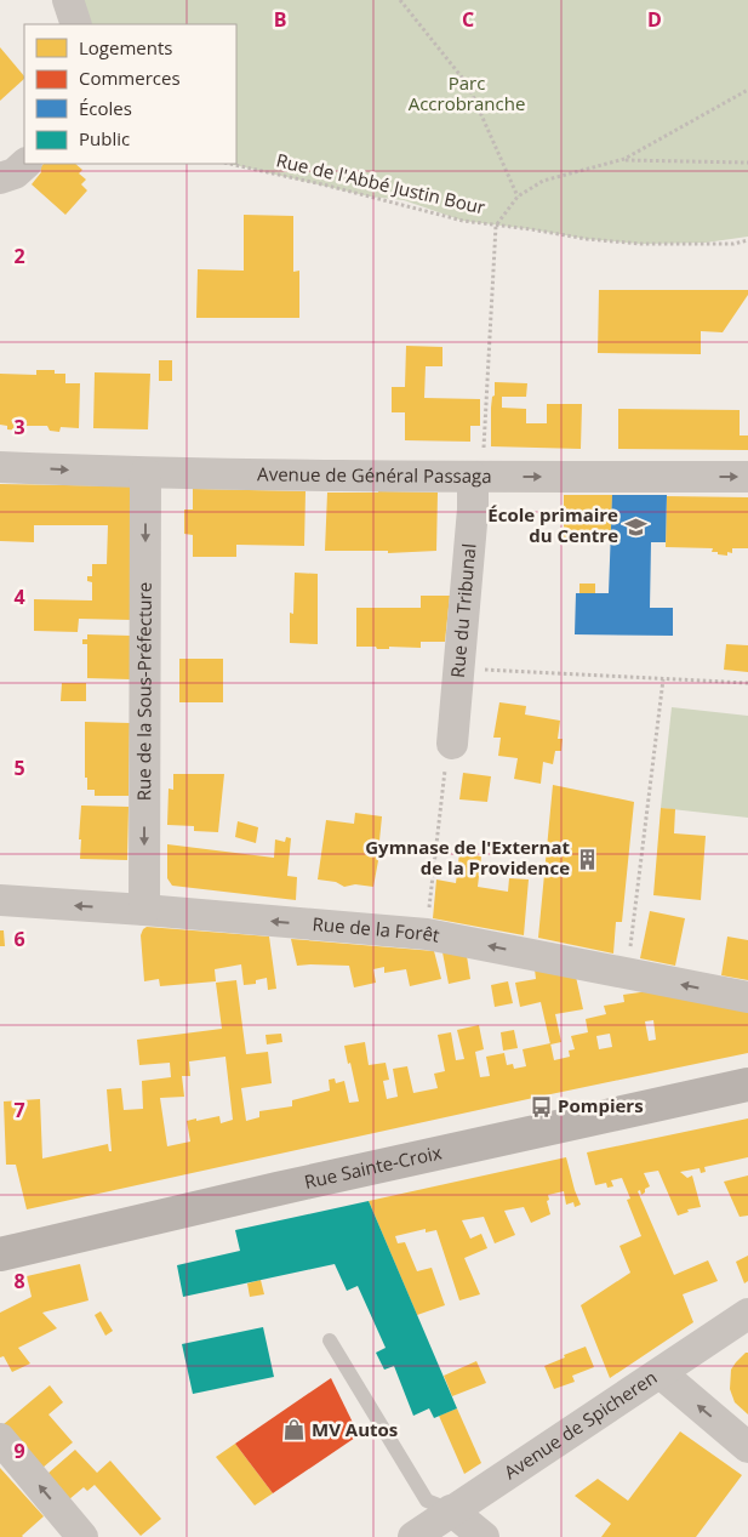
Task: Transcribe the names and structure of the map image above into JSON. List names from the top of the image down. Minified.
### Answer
{"streets":{"main road":["Rue Sainte-Croix"],"street":["Avenue de Général Passaga","Rue du Tribunal","Rue de la Sous-Préfecture","Rue de la Forêt","Avenue de Spicheren"],"path":["Rue de l'Abbé Justin Bour"]},"crossings":[["Avenue de Général Passaga","Rue du Tribunal"],["Avenue de Général Passaga","Rue de la Sous-Préfecture"],["Rue de la Sous-Préfecture","Rue de la Forêt"]],"one_way":["Avenue de Général Passaga","Rue de la Sous-Préfecture","Rue de la Forêt"],"parks":["Parc Accrobranche"],"places":{"school or university":["École primaire du Centre"],"building":["Gymnase de l'Externat de la Providence"],"bus stop":["Pompiers"],"shop":["MV Autos"]},"legend":["Logements","Commerces","Écoles","Public"],"grid":{"columns":["B","C","D"],"rows":["2","3","4","5","6","7","8","9"]}}
